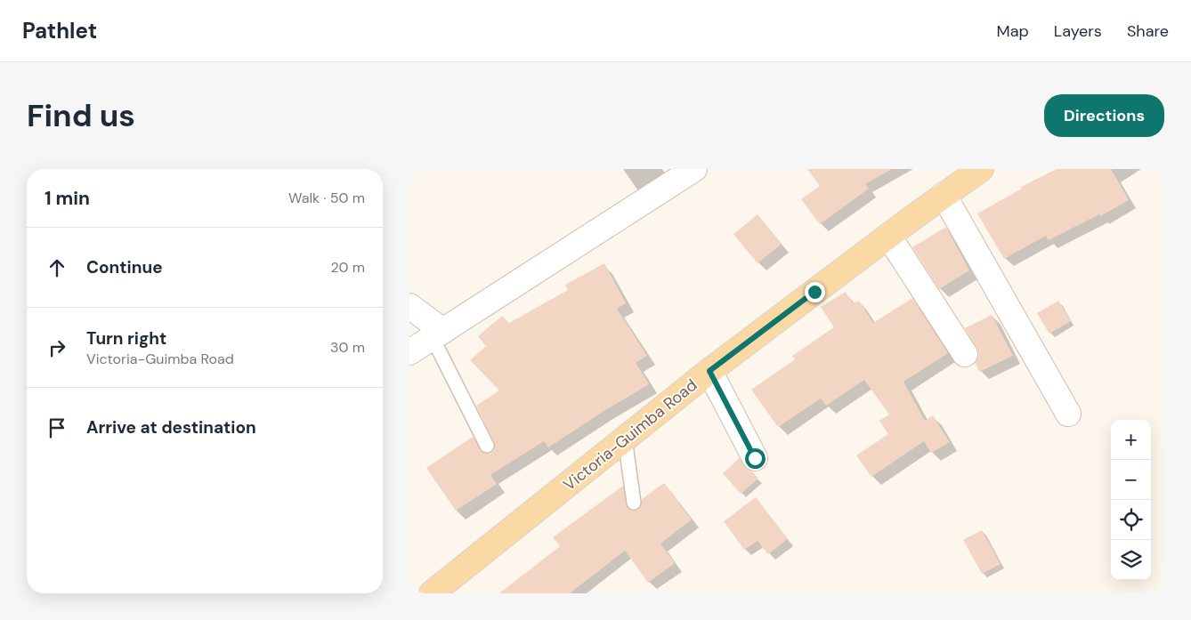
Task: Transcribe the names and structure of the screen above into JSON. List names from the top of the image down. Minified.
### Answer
{"streets":{"main road":["Victoria-Guimba Road"]},"page":{"header":"Pathlet","nav":["Map","Layers","Share"],"buttons":"Directions","title":"Find us","heading":["1 min","Walk · 50 m"],"list":[["Continue","20 m"],["Turn right","Victoria-Guimba Road","30 m"],"Arrive at destination"],"map_buttons":["+","−"]}}
